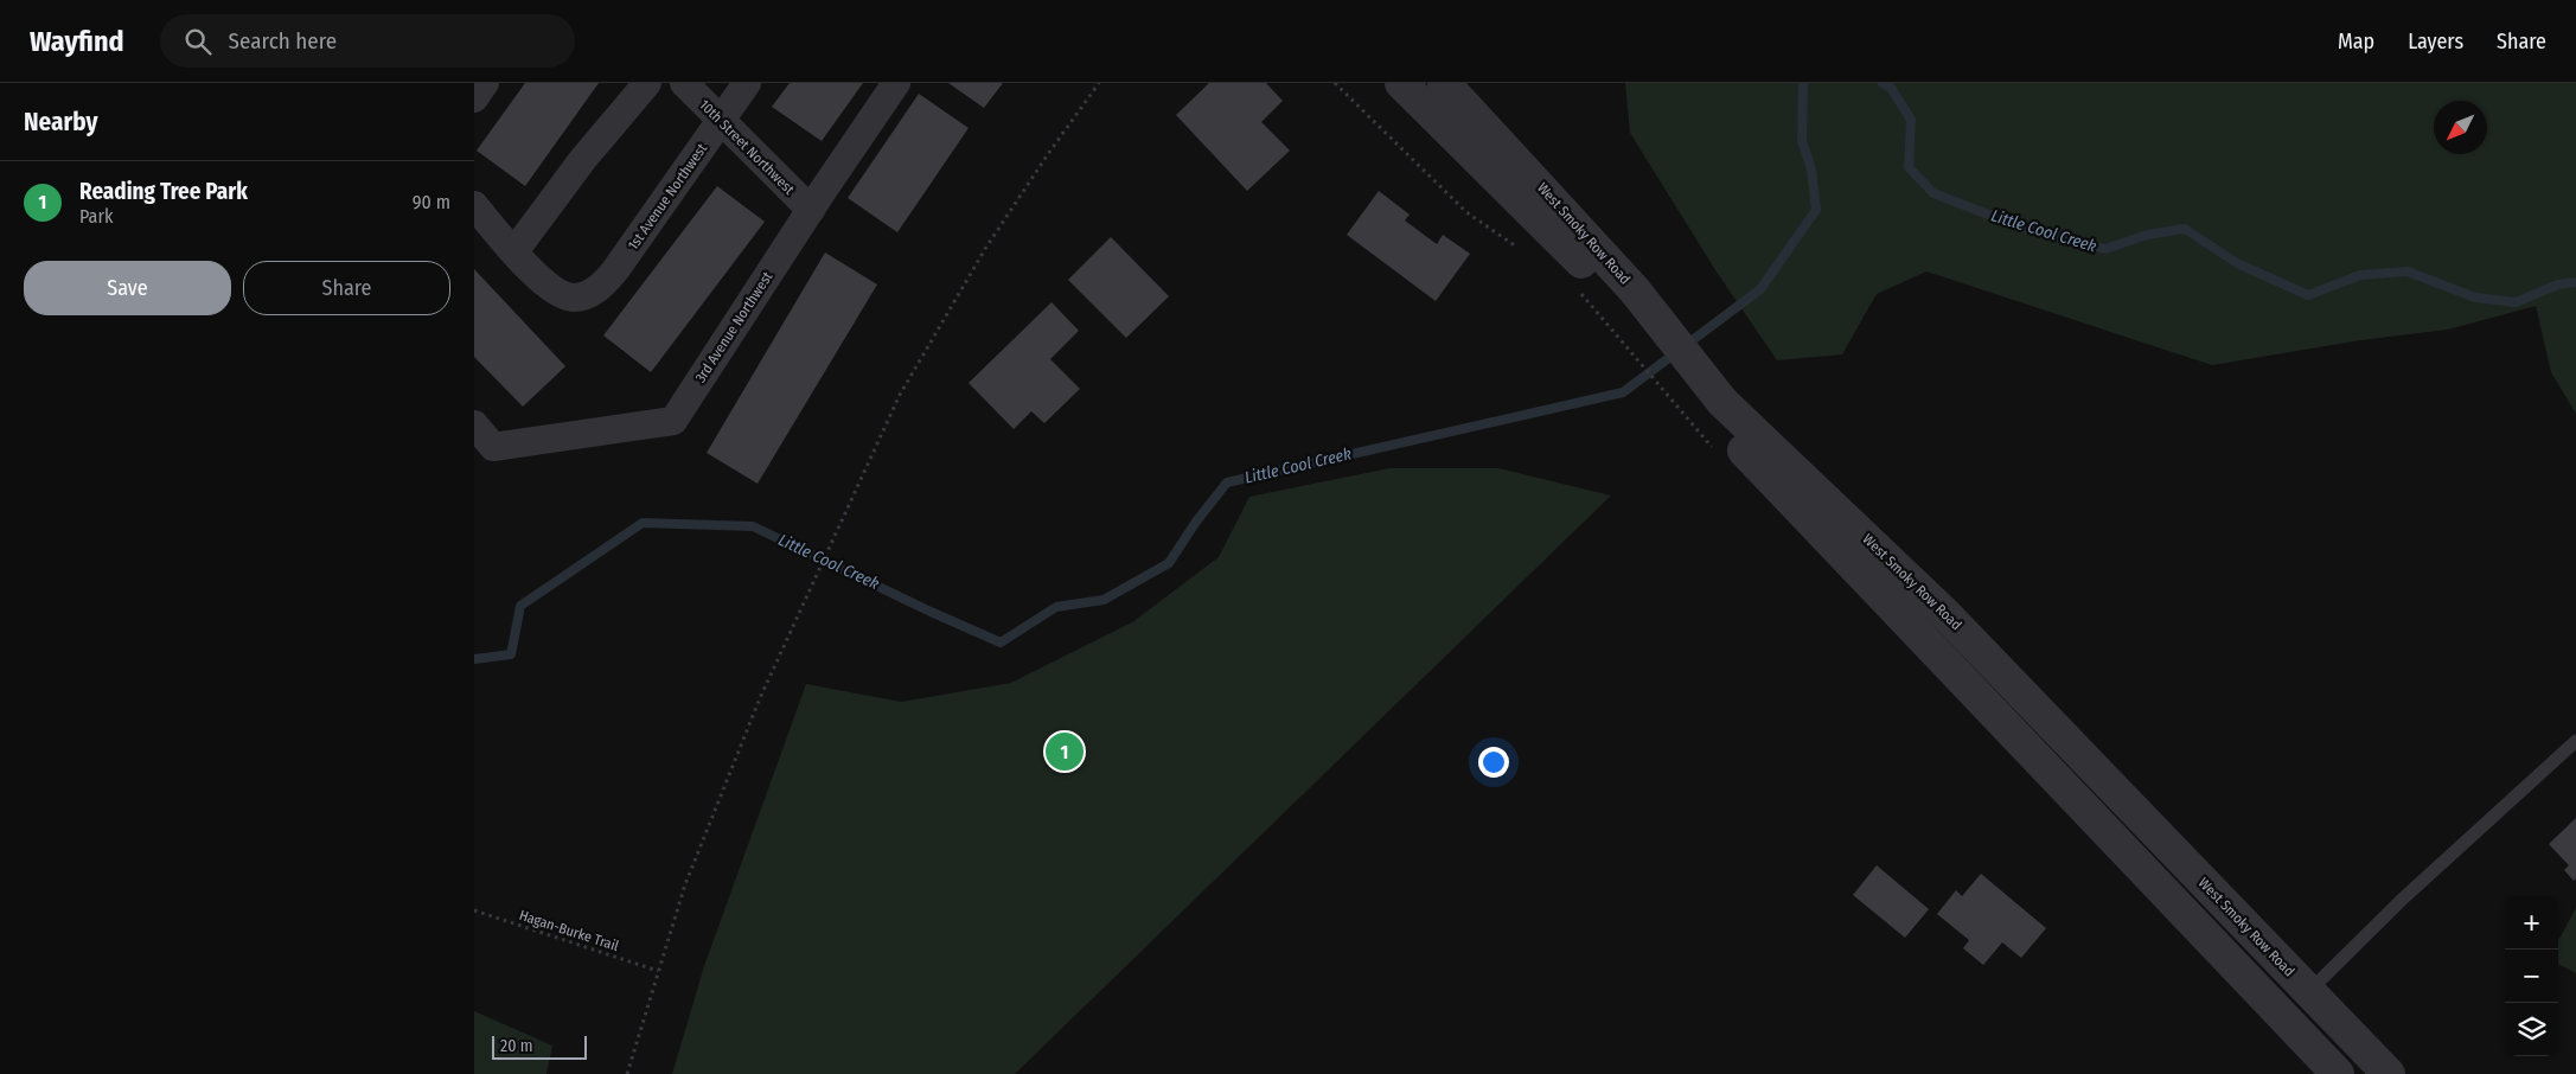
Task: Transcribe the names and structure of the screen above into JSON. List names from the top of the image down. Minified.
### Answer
{"streets":{"street":["10th Street Northwest","1st Avenue Northwest","West Smoky Row Road","3rd Avenue Northwest"],"path":["Hagan-Burke Trail"]},"crossings":[["10th Street Northwest","1st Avenue Northwest"],["10th Street Northwest","3rd Avenue Northwest"]],"water":["Little Cool Creek"],"scale_bar":"20 m","north":"bottom left","page":{"header":"Wayfind","search":"Search here","nav":["Map","Layers","Share"],"heading":"Nearby","list":[{"mark":"1","name":"Reading Tree Park","note":"Park","value":"90 m"}],"buttons":["Save","Share"],"pins":"1","map_buttons":["+","−"],"scale":"20 m"}}
